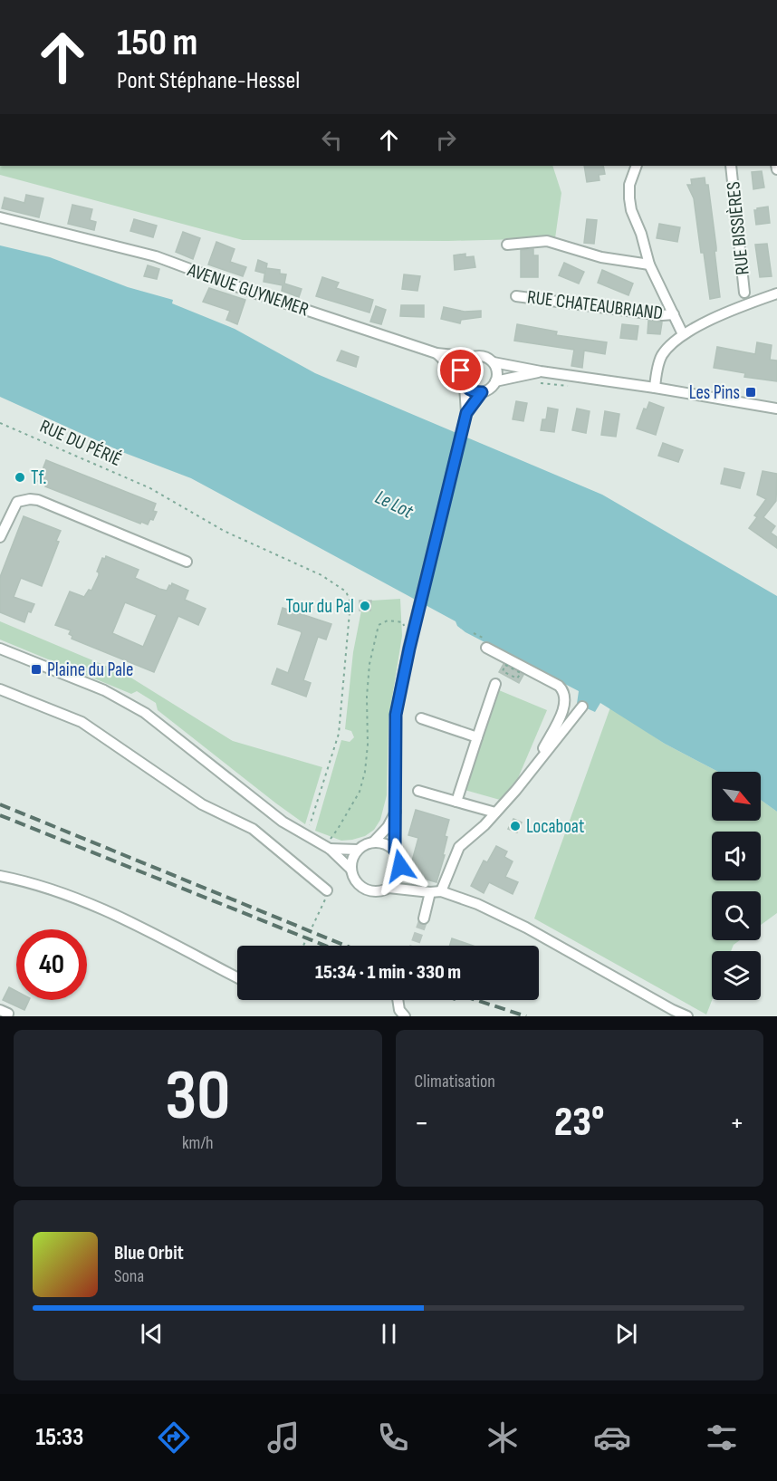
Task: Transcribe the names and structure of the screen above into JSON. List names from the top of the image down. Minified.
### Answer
{"streets":{"street":["RUE BISSIÈRES","AVENUE GUYNEMER","RUE CHATEAUBRIAND"],"path":["RUE DU PÉRIÉ"]},"water":["Le Lot"],"places":{"transit":["Les Pins","Plaine du Pale"],"other":["Tf.","Tour du Pal","Locaboat"]},"north":"bottom right","page":{"turn":["150 m","Pont Stéphane-Hessel"],"limit":"40","trip":"15:34 · 1 min · 330 m","tile":[["30","km/h"],"Climatisation"],"heat":["−","23°","+"],"song":["Blue Orbit","Sona"],"tabs":"15:33"}}
